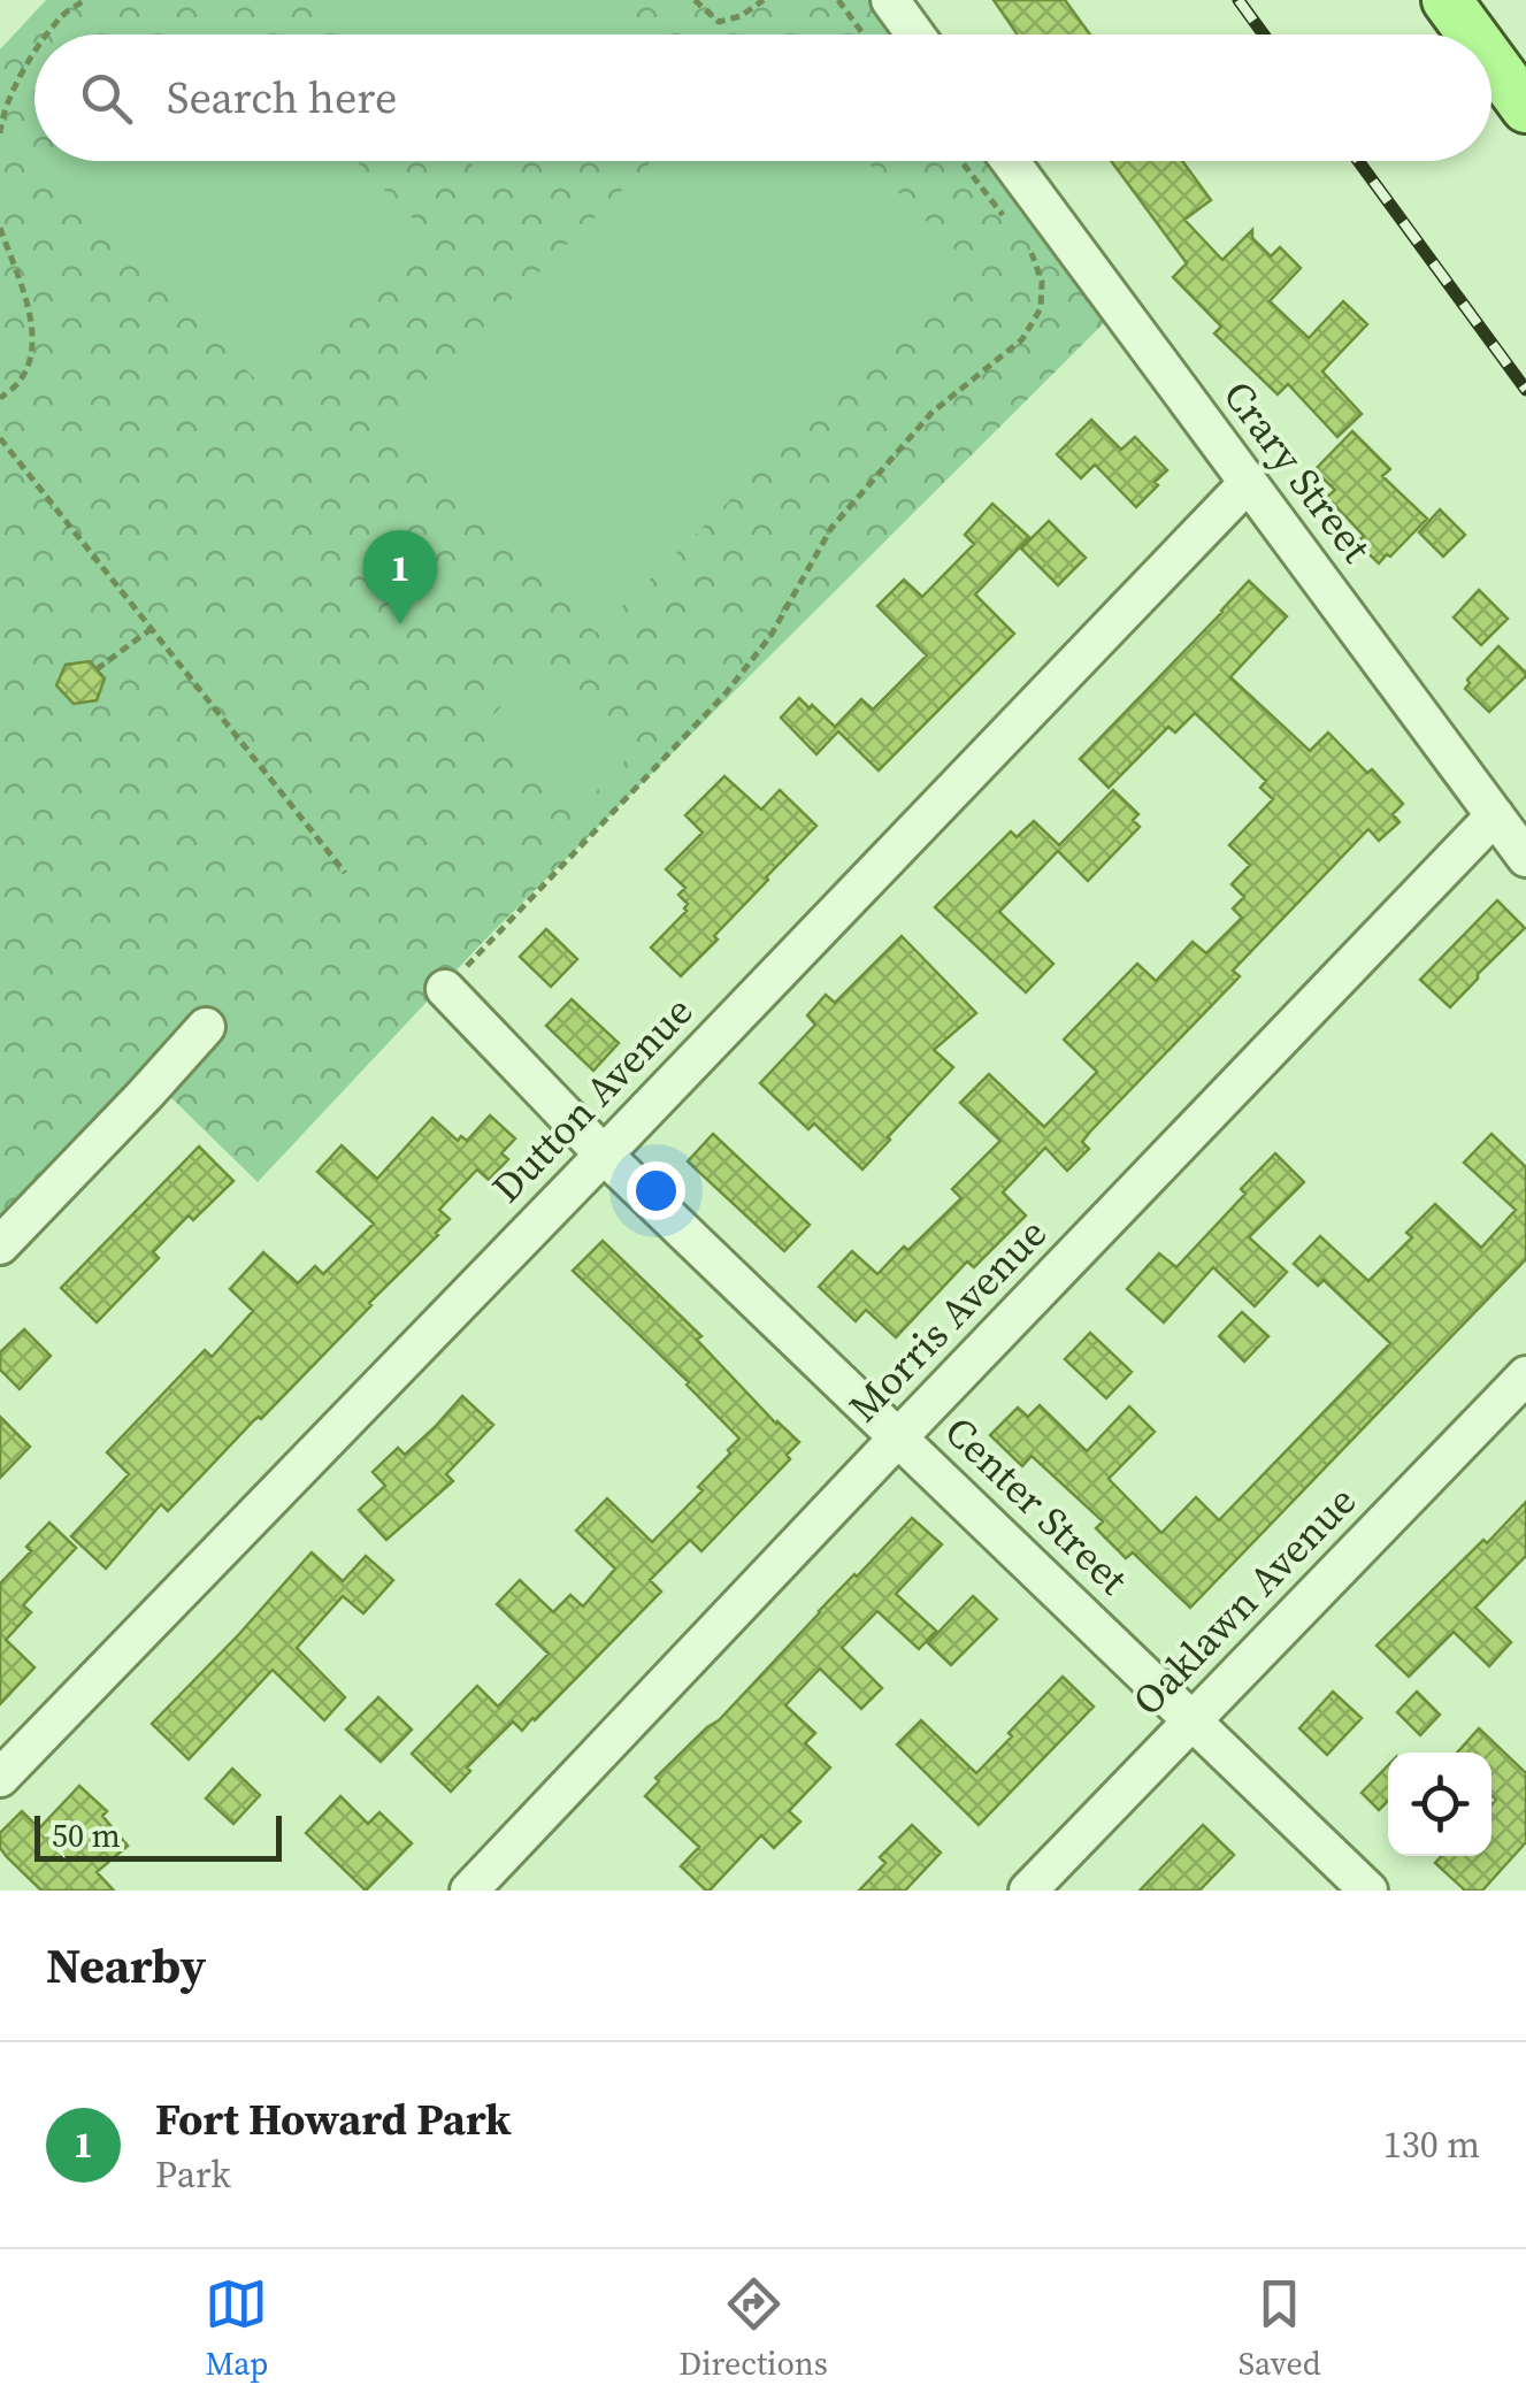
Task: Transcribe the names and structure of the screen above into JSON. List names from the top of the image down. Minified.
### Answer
{"streets":{"street":["Crary Street","Dutton Avenue","Morris Avenue","Center Street","Oaklawn Avenue"]},"crossings":[["Crary Street","Dutton Avenue"],["Crary Street","Morris Avenue"],["Dutton Avenue","Center Street"],["Morris Avenue","Center Street"],["Center Street","Oaklawn Avenue"]],"scale_bar":"50 m","page":{"search":"Search here","pins":"1","scale":"50 m","heading":"Nearby","list":[{"mark":"1","name":"Fort Howard Park","note":"Park","value":"130 m"}],"nav":["Map","Directions","Saved"]}}
